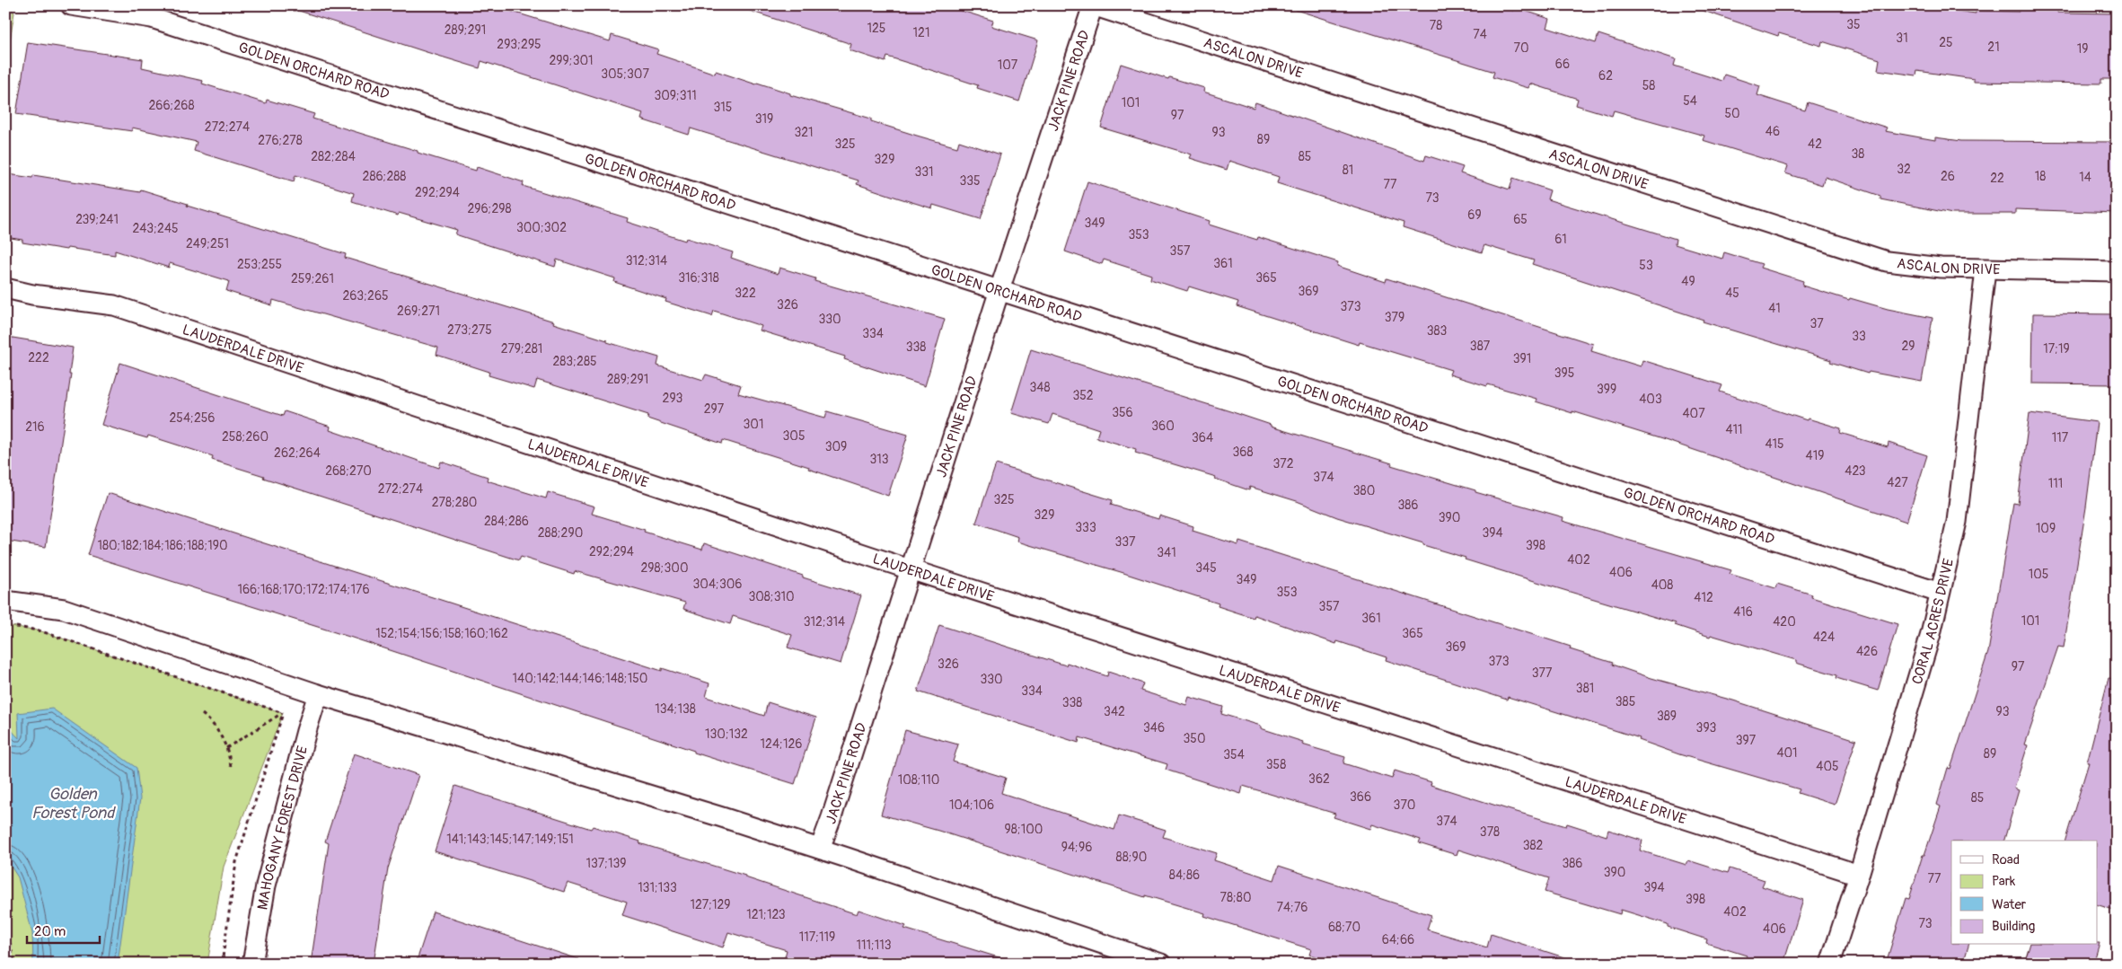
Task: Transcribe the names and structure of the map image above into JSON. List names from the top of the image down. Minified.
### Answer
{"streets":{"street":["ASCALON DRIVE","GOLDEN ORCHARD ROAD","JACK PINE ROAD","LAUDERDALE DRIVE","CORAL ACRES DRIVE","MAHOGANY FOREST DRIVE"]},"crossings":[["ASCALON DRIVE","JACK PINE ROAD"],["ASCALON DRIVE","CORAL ACRES DRIVE"],["GOLDEN ORCHARD ROAD","JACK PINE ROAD"],["GOLDEN ORCHARD ROAD","CORAL ACRES DRIVE"],["JACK PINE ROAD","LAUDERDALE DRIVE"],["LAUDERDALE DRIVE","CORAL ACRES DRIVE"]],"water":["Golden Forest Pond"],"house_numbers":["35","78","125","289;291","121","74","31","25","293;295","21","70","19","299;301","66","107","305;307","62","58","309;311","54","101","266;268","315","50","97","319","272;274","46","321","93","89","276;278","325","42","38","282;284","85","329","32","81","331","286;288","26","18","14","22","335","77","292;294","73","296;298","69","239;241","65","349","300;302","243;245","353","61","249;251","357","312;314","361","253;255","53","316;318","365","259;261","49","369","322","45","263;265","326","373","41","269;271","379","330","37","273;275","383","334","33","387","29","338","279;281","17;19","222","391","283;285","395","289;291","348","399","352","293","403","297","356","407","254;256","301","360","216","411","305","258;260","364","117","415","309","368","262;264","419","313","372","268;270","423","374","427","111","272;274","380","325","278;280","386","329","390","284;286","333","109","288;290","394","337","180;182;184;186;188;190","398","292;294","341","402","298;300","345","406","105","349","304;306","408","166;168;170;172;174;176","353","308;310","412","357","416","361","101","312;314","420","152;154;156;158;160;162","365","424","369","426","373","326","97","377","140;142;144;146;148;150","330","381","334","385","338","134;138","342","93","389","346","393","130;132","350","397","124;126","401","89","354","358","405","362","108;110","366","85","104;106","370","374","98;100","378","141;143;145;147;149;151","382","94;96","88;90","137;139","386","390","84;86","77","131;133","394","78;80","398","127;129","74;76","402","121;123","73","68;70","406","117;119","64;66","111;113"],"legend":["Road","Park","Water","Building"],"scale_bar":"20 m"}
